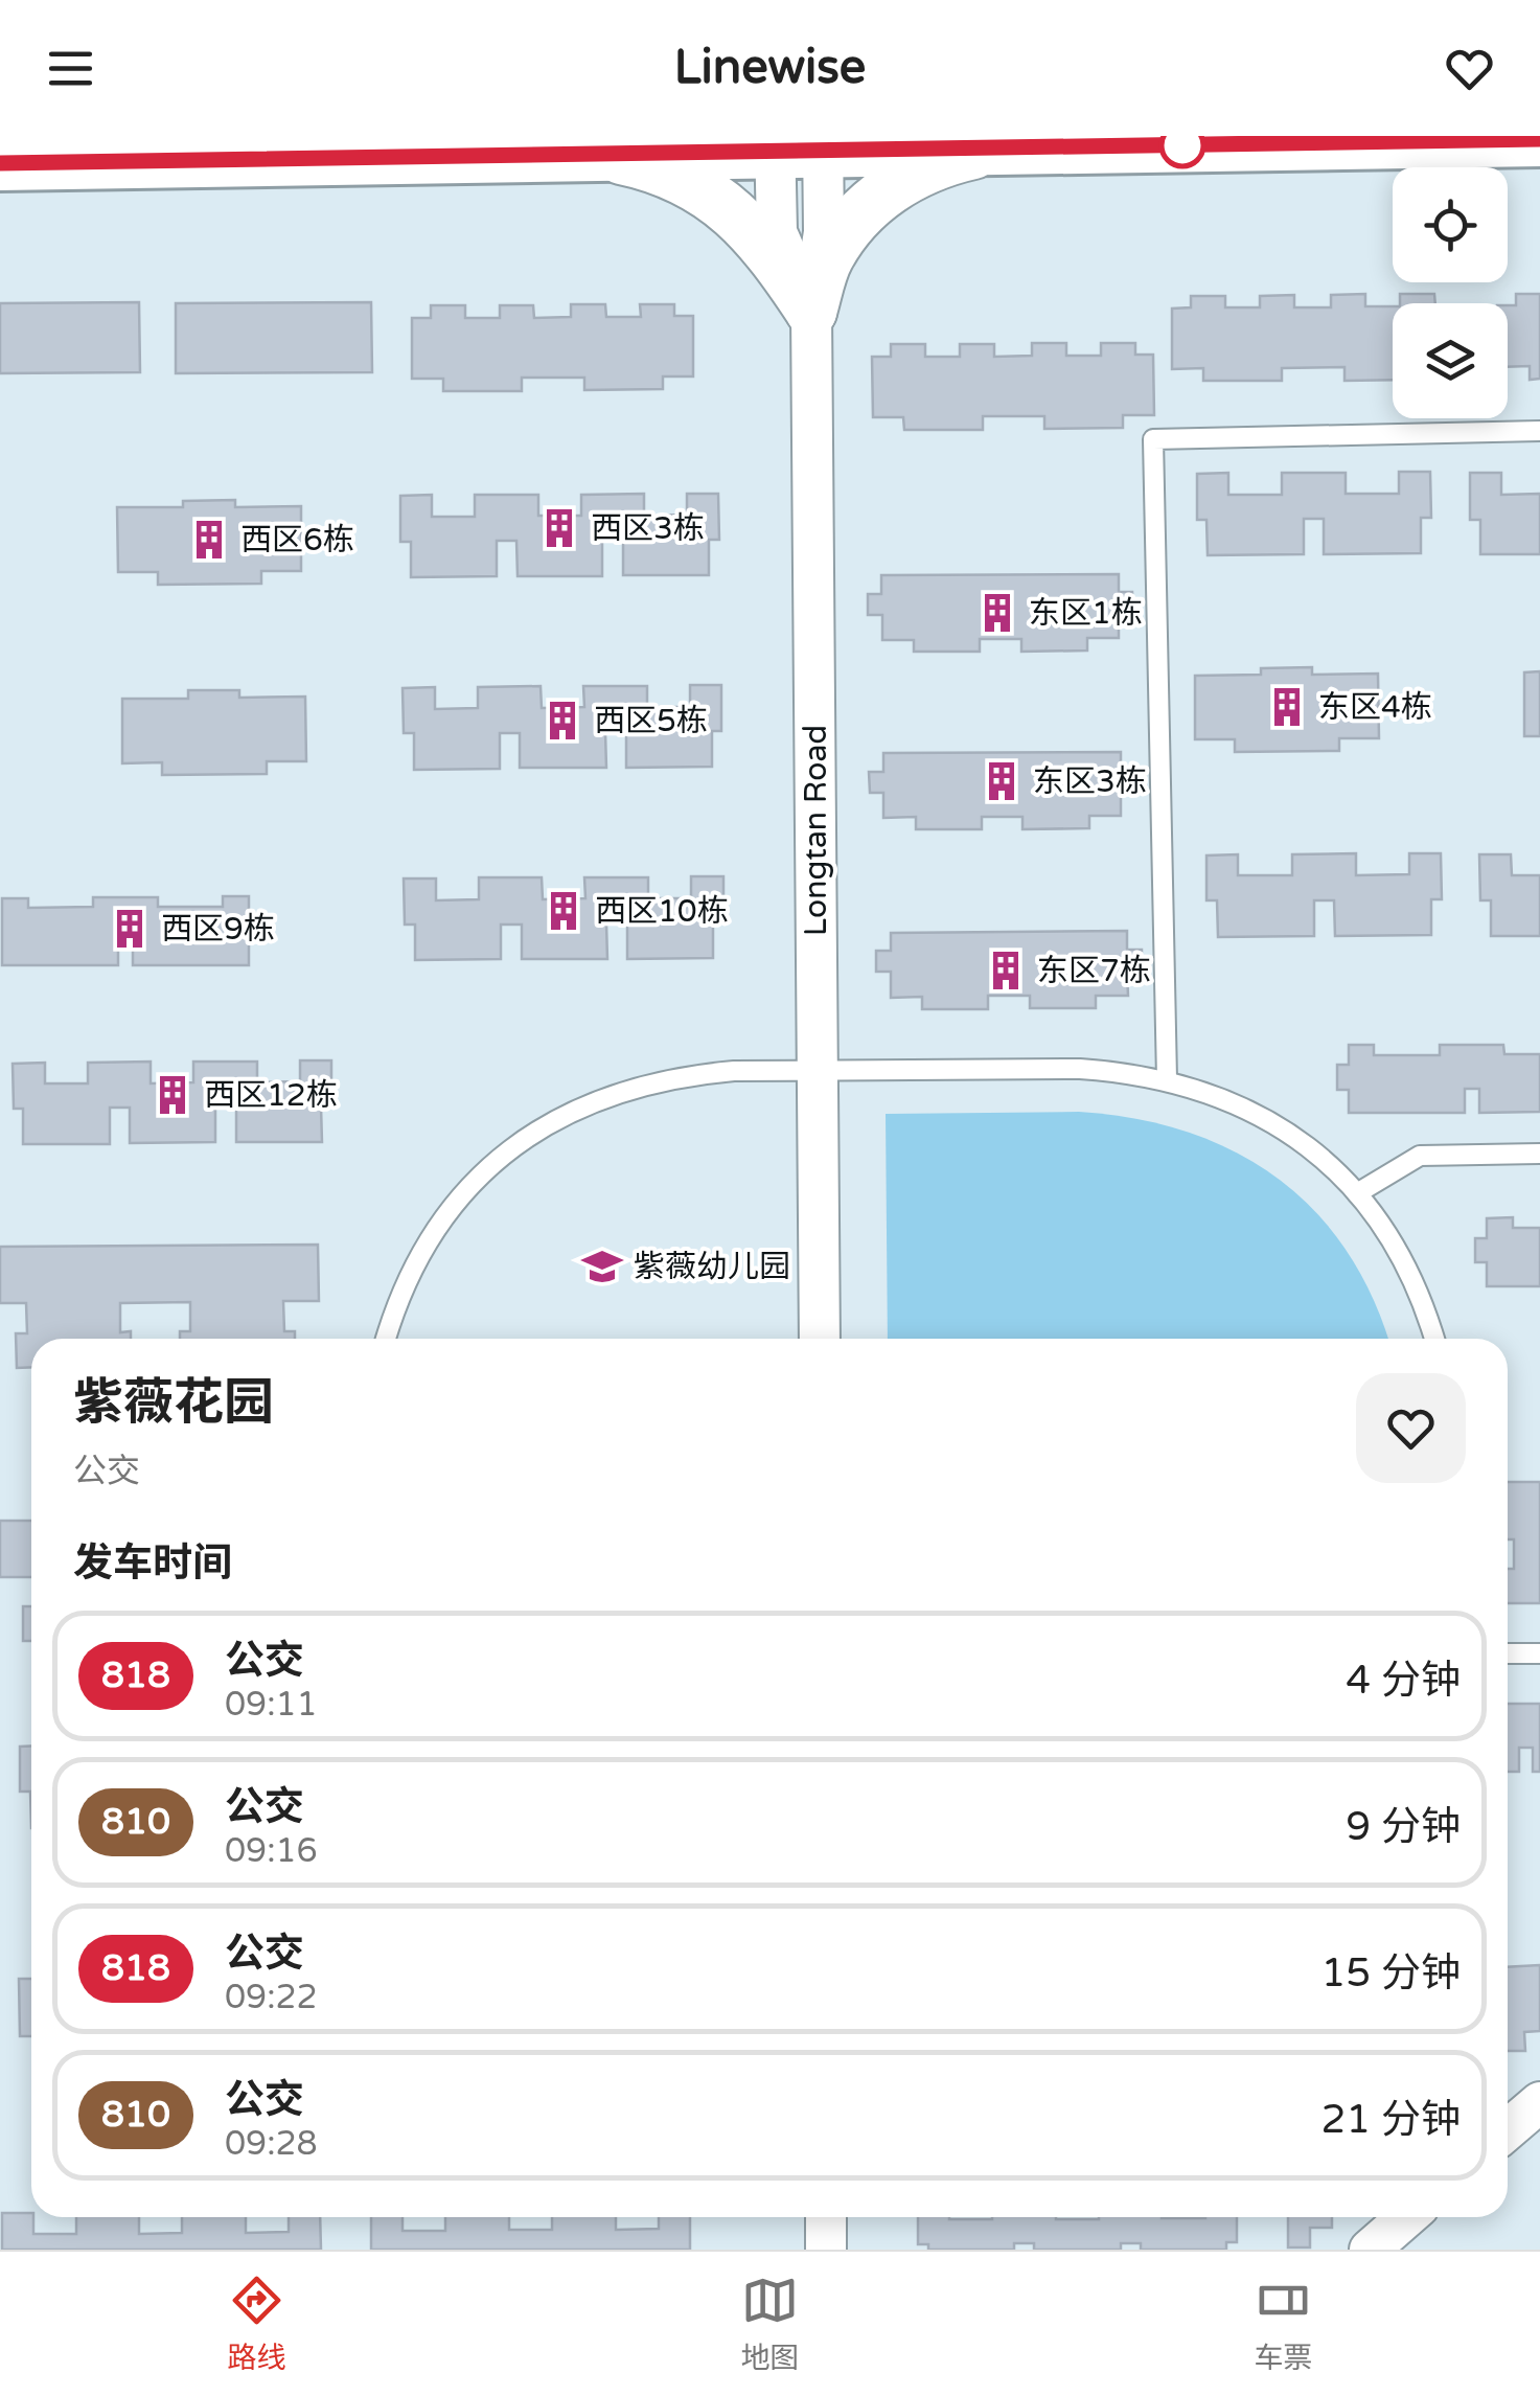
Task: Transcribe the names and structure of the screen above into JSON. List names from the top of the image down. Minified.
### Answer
{"streets":{"street":["Longtan Road"]},"places":{"building":["西区3栋","西区6栋","东区1栋","东区4栋","西区5栋","东区3栋","西区10栋","西区9栋","东区7栋","西区12栋"],"school or university":["紫薇幼儿园"]},"lines":["bus line 818"],"page":{"header":"Linewise","heading":[["紫薇花园","公交"],"发车时间"],"list":[{"mark":"818","name":"公交","note":"09:11","value":"4 分钟"},{"mark":"810","name":"公交","note":"09:16","value":"9 分钟"},{"mark":"818","name":"公交","note":"09:22","value":"15 分钟"},{"mark":"810","name":"公交","note":"09:28","value":"21 分钟"}],"tabs":["路线","地图","车票"]}}
